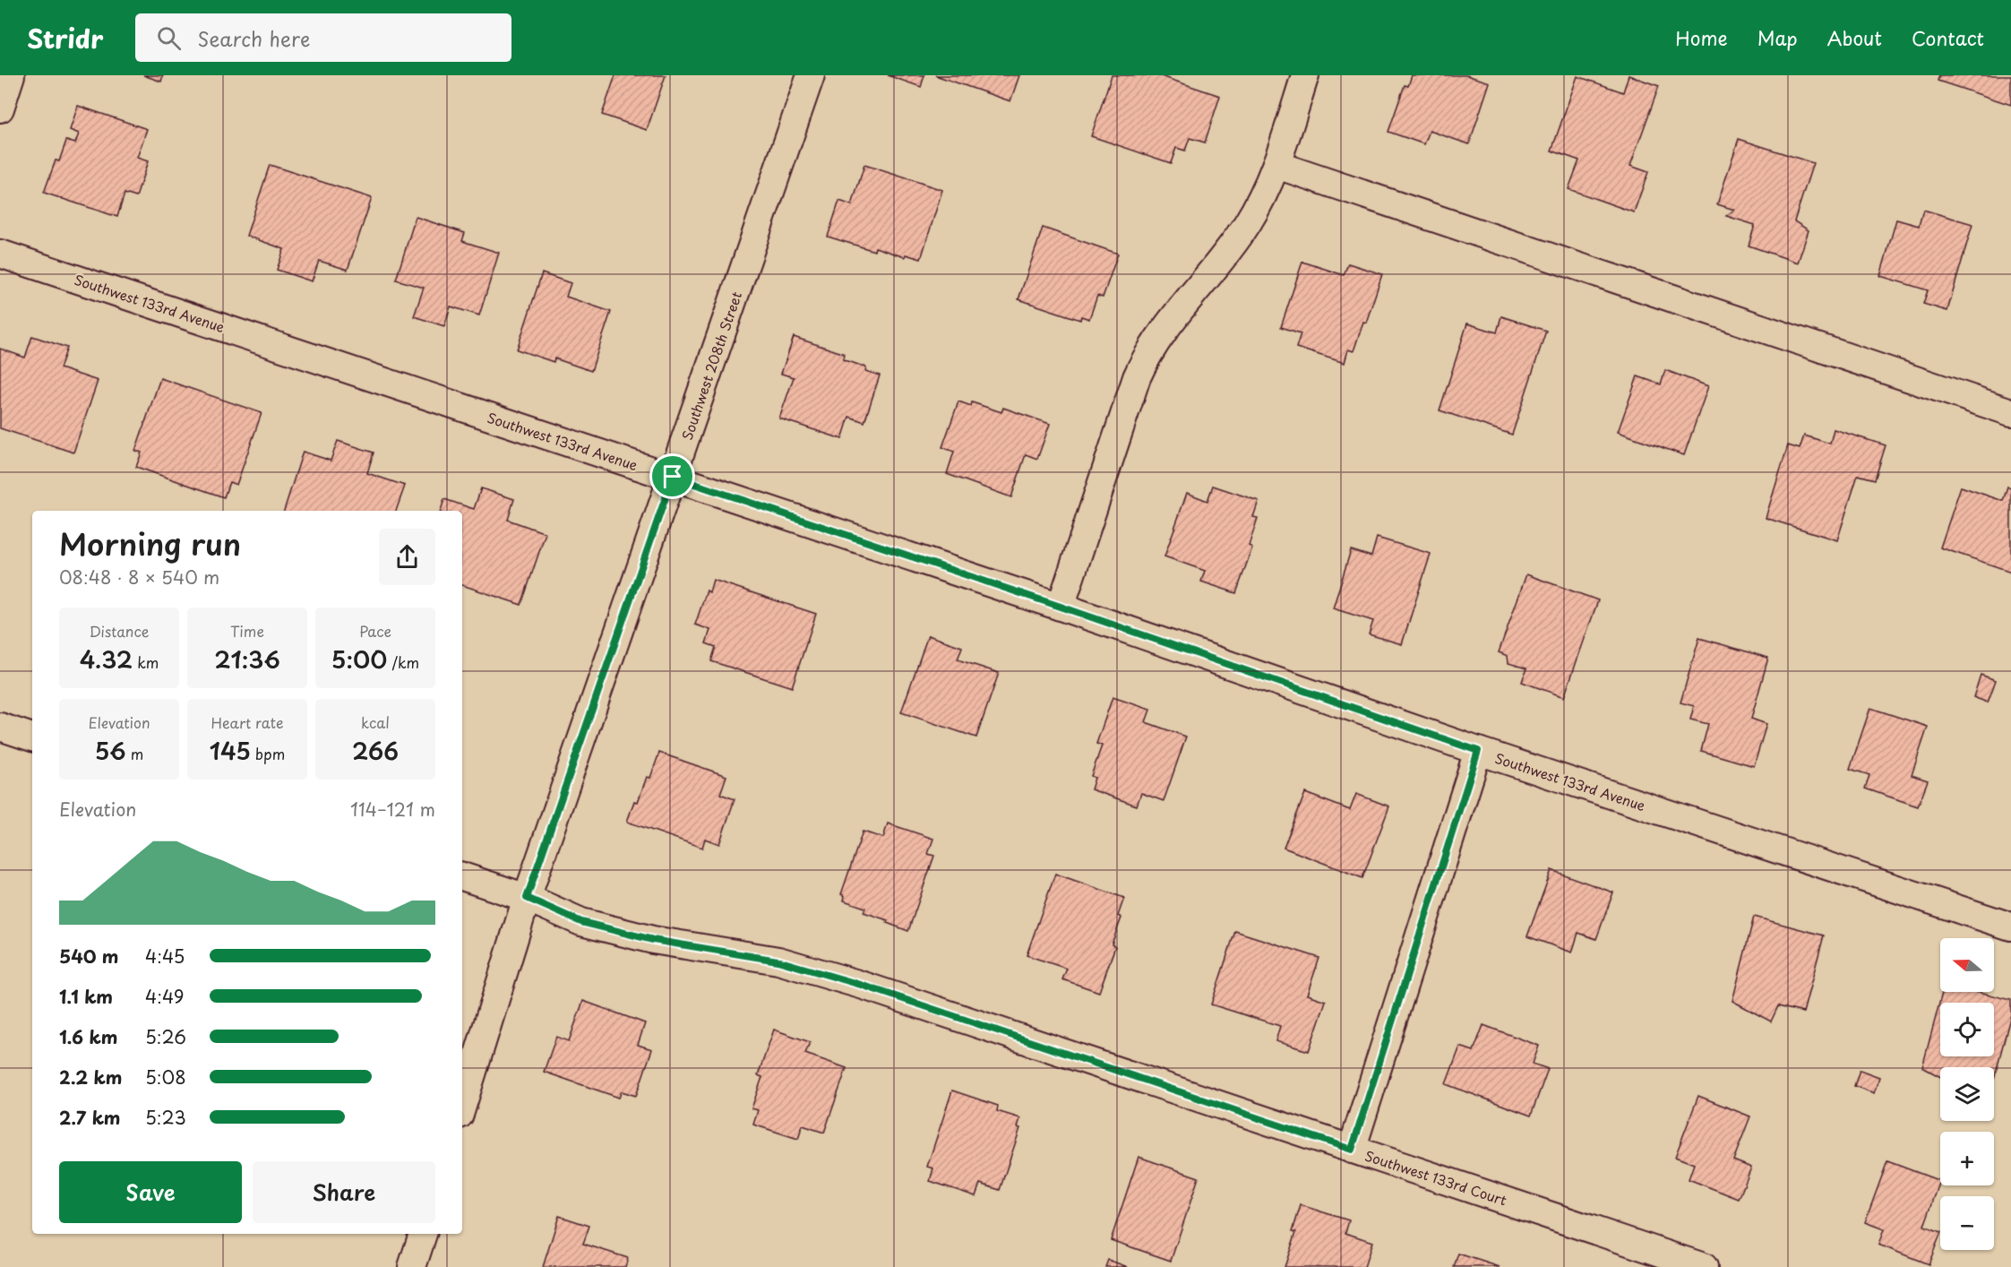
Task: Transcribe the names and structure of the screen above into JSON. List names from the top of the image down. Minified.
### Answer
{"streets":{"street":["Southwest 133rd Avenue","Southwest 208th Street","Southwest 133rd Court"]},"crossings":[["Southwest 133rd Avenue","Southwest 208th Street"],["Southwest 208th Street","Southwest 133rd Court"]],"north":"left","page":{"header":"Stridr","search":"Search here","nav":["Home","Map","About","Contact"],"heading":["Morning run","08:48 · 8 × 540 m"],"stats":[["Distance","4.32 km"],["Time","21:36"],["Pace","5:00 /km"],["Elevation","56 m"],["Heart rate","145 bpm"],["kcal","266"]],"chart":["Elevation","114–121 m"],"list":[{"name":"540 m","note":"4:45"},{"name":"1.1 km","note":"4:49"},{"name":"1.6 km","note":"5:26"},{"name":"2.2 km","note":"5:08"},{"name":"2.7 km","note":"5:23"}],"map_buttons":["+","−"],"buttons":["Save","Share"]}}
